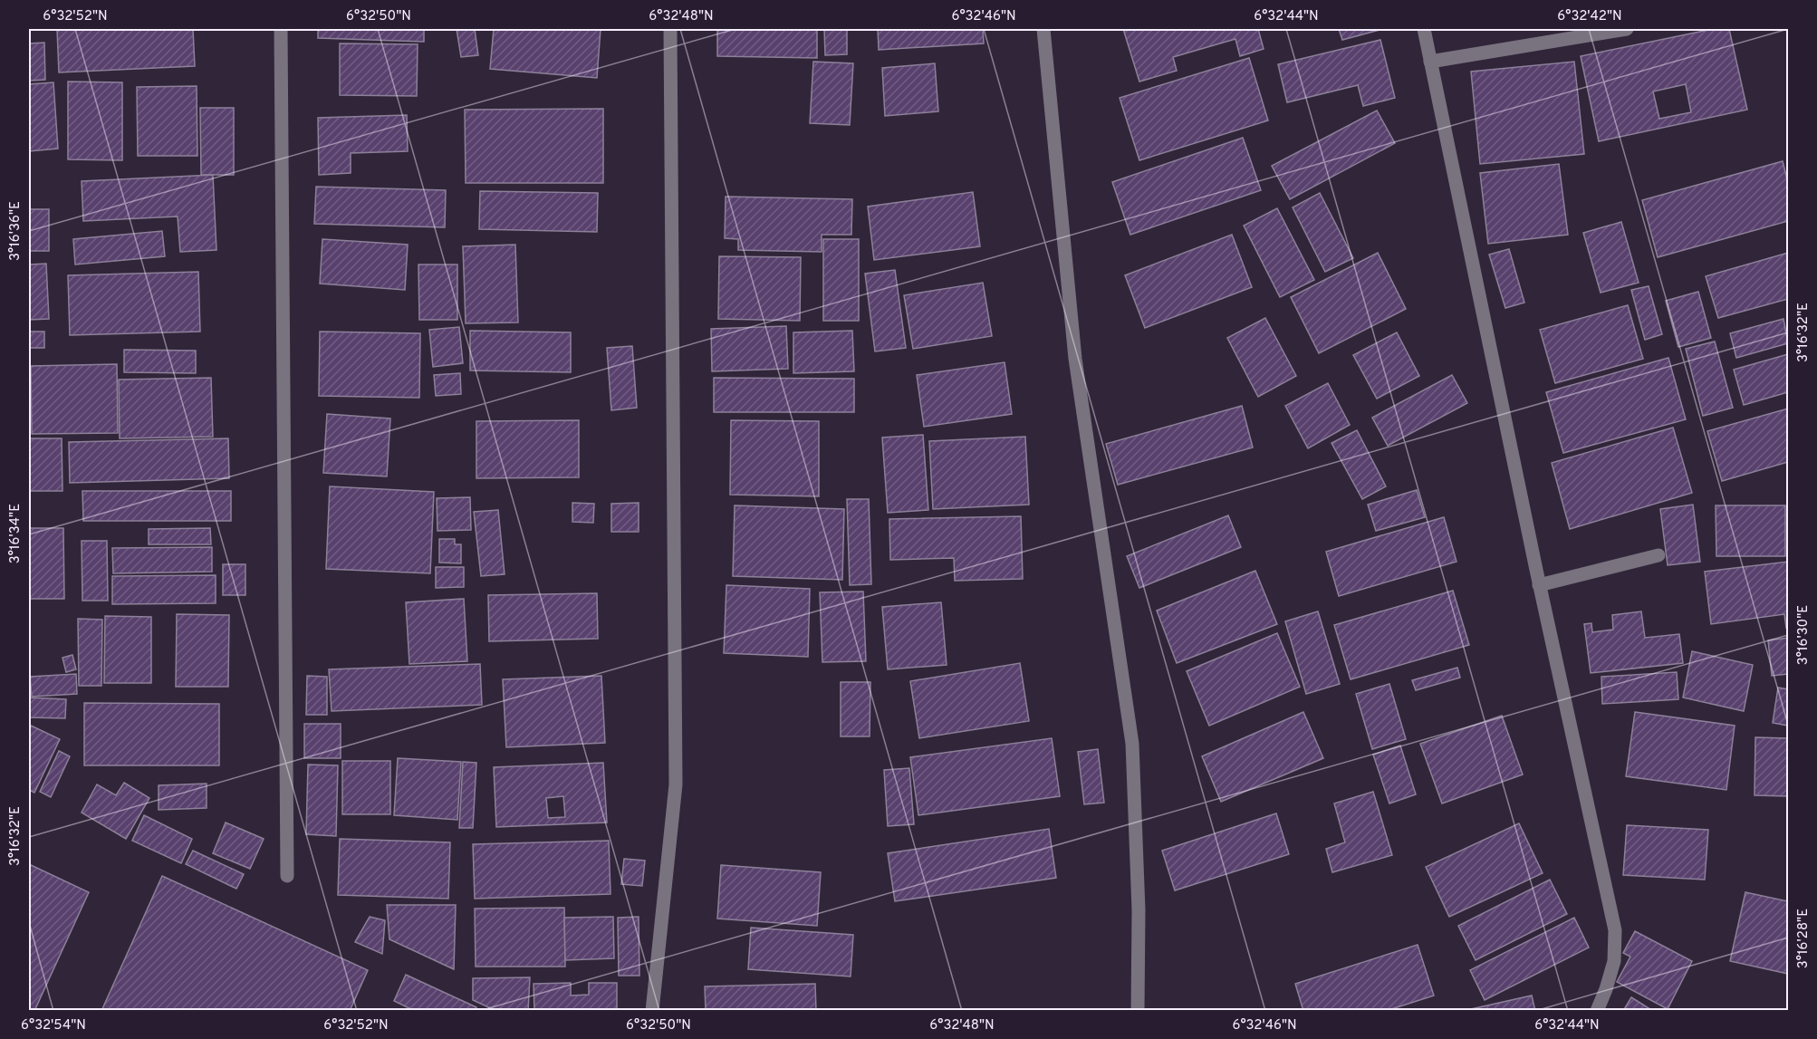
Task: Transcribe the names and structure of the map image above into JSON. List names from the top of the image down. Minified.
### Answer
{"coordinates":["6°32'52\"N","6°32'50\"N","6°32'48\"N","6°32'46\"N","6°32'44\"N","6°32'42\"N","3°16'36\"E","3°16'32\"E","3°16'34\"E","3°16'30\"E","3°16'28\"E","6°32'54\"N"]}
